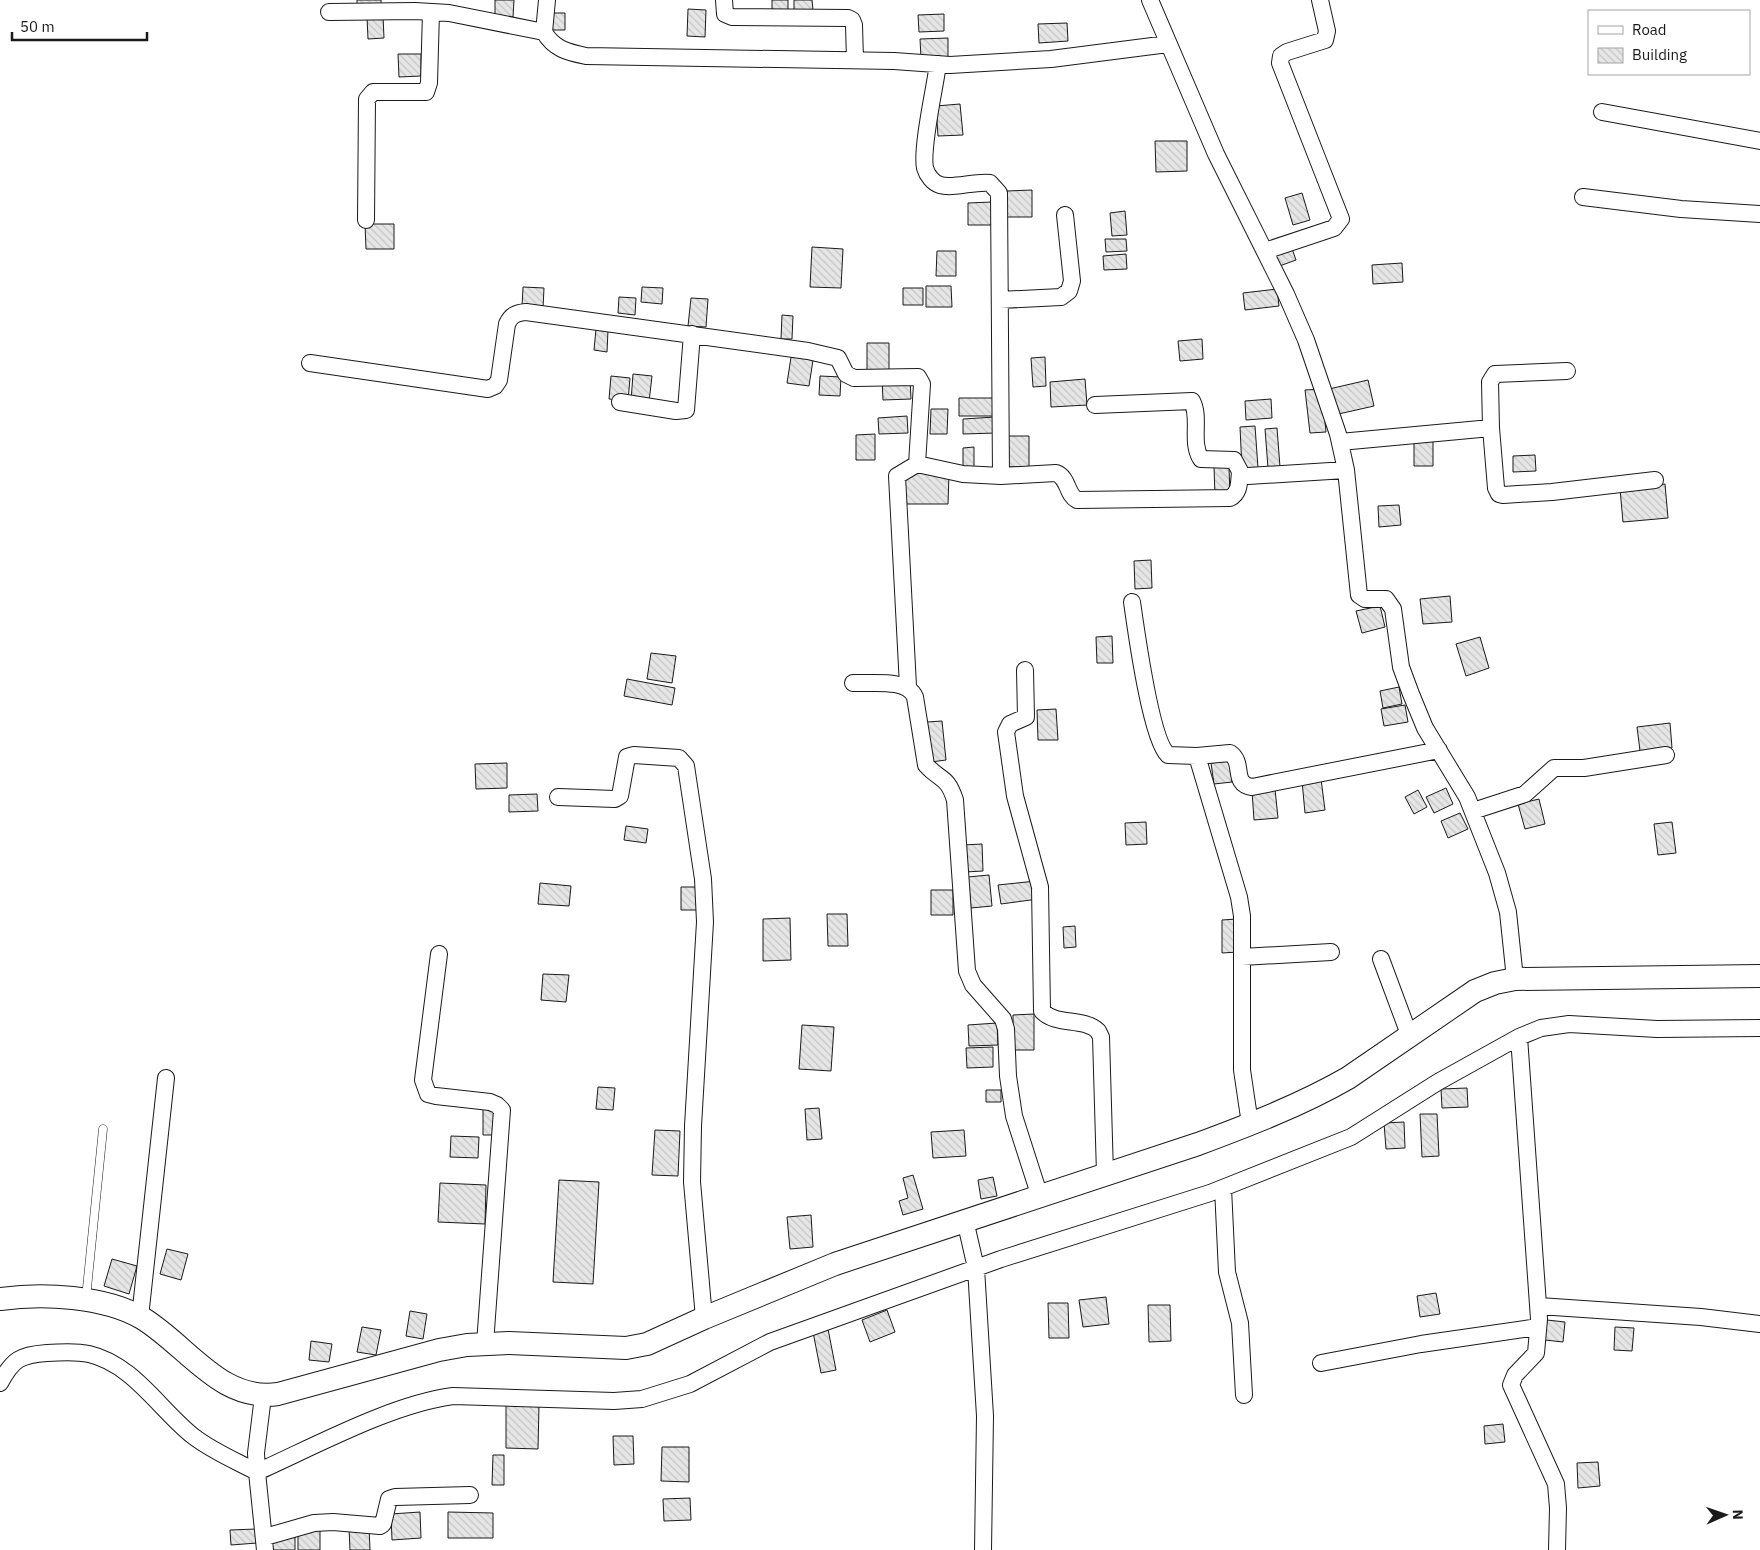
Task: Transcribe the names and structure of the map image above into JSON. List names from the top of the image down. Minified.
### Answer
{"legend":["Road","Building"],"scale_bar":"50 m","north":"right"}
